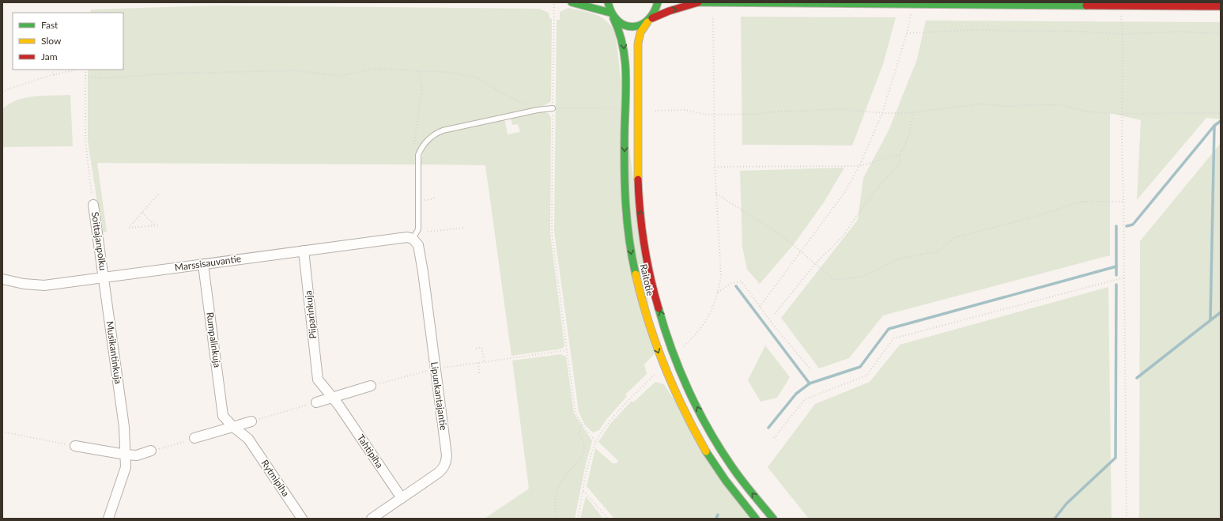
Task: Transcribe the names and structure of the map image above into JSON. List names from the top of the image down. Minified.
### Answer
{"streets":{"main road":["Raitotie"],"street":["Soittajanpolku","Marssisauvantie","Piiparinkuja","Rumpalinkuja","Musikantinkuja","Lipunkantajantie","Tahtipiha","Rytmipiha"]},"crossings":[["Soittajanpolku","Marssisauvantie"],["Soittajanpolku","Musikantinkuja"],["Marssisauvantie","Piiparinkuja"],["Marssisauvantie","Rumpalinkuja"],["Marssisauvantie","Musikantinkuja"],["Marssisauvantie","Lipunkantajantie"],["Piiparinkuja","Tahtipiha"],["Rumpalinkuja","Rytmipiha"],["Lipunkantajantie","Tahtipiha"]],"legend":["Fast","Slow","Jam"]}
